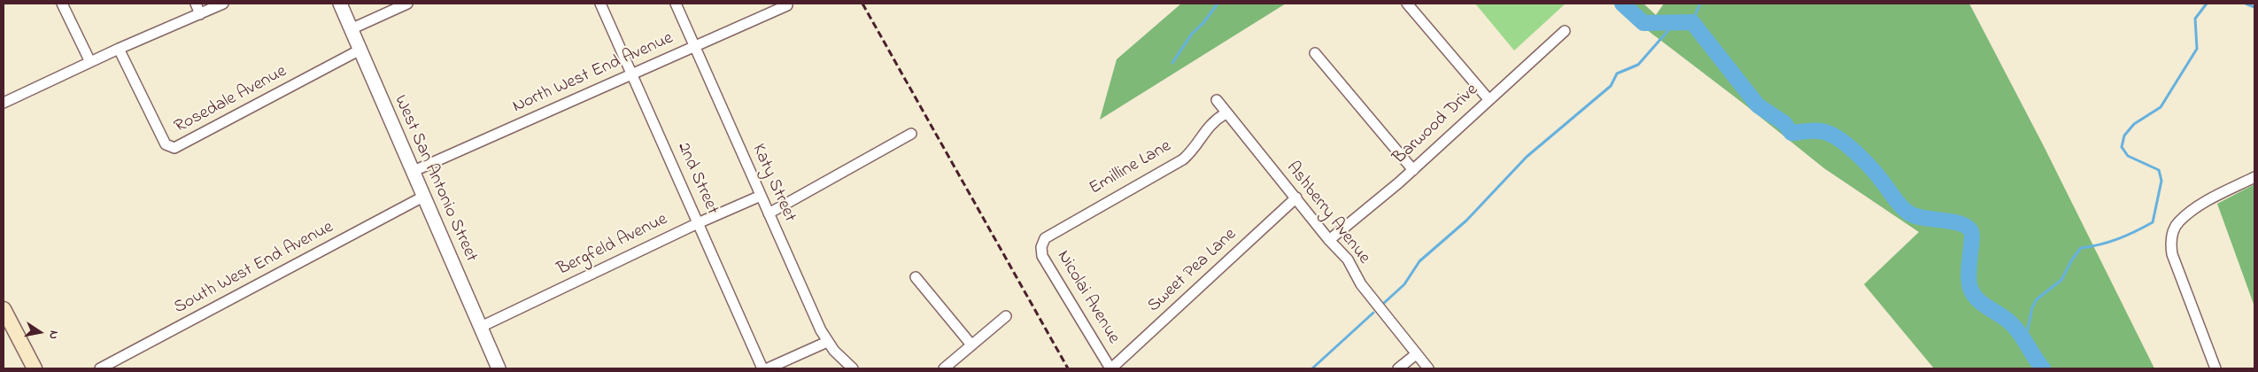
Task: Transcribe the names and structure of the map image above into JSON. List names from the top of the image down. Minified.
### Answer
{"streets":{"street":["North West End Avenue","Rosedale Avenue","Barwood Drive","Emilline Lane","West San Antonio Street","2nd Street","Katy Street","Ashberry Avenue","Bergfeld Avenue","South West End Avenue","Sweet Pea Lane","Nicolai Avenue"]},"crossings":[["North West End Avenue","West San Antonio Street"],["North West End Avenue","2nd Street"],["North West End Avenue","Katy Street"],["Rosedale Avenue","West San Antonio Street"],["Barwood Drive","Ashberry Avenue"],["Emilline Lane","Ashberry Avenue"],["Emilline Lane","Nicolai Avenue"],["West San Antonio Street","Bergfeld Avenue"],["West San Antonio Street","South West End Avenue"],["2nd Street","Bergfeld Avenue"],["Katy Street","Bergfeld Avenue"],["Ashberry Avenue","Sweet Pea Lane"],["Sweet Pea Lane","Nicolai Avenue"]],"north":"right"}
